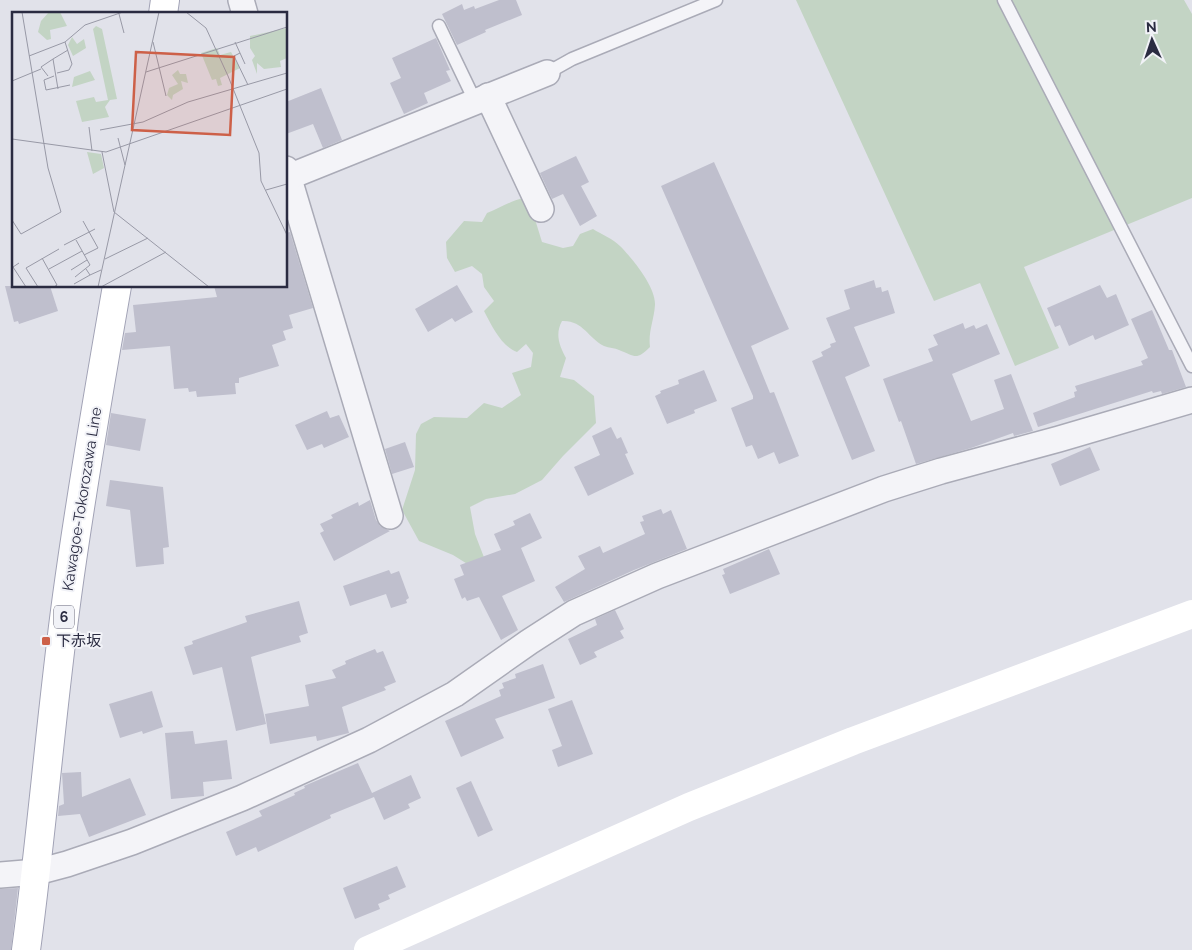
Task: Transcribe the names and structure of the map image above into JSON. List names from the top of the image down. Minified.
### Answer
{"streets":{"street":["Kawagoe-Tokorozawa Line","6"]},"places":{"transit":["下赤坂"]},"north":"top"}
